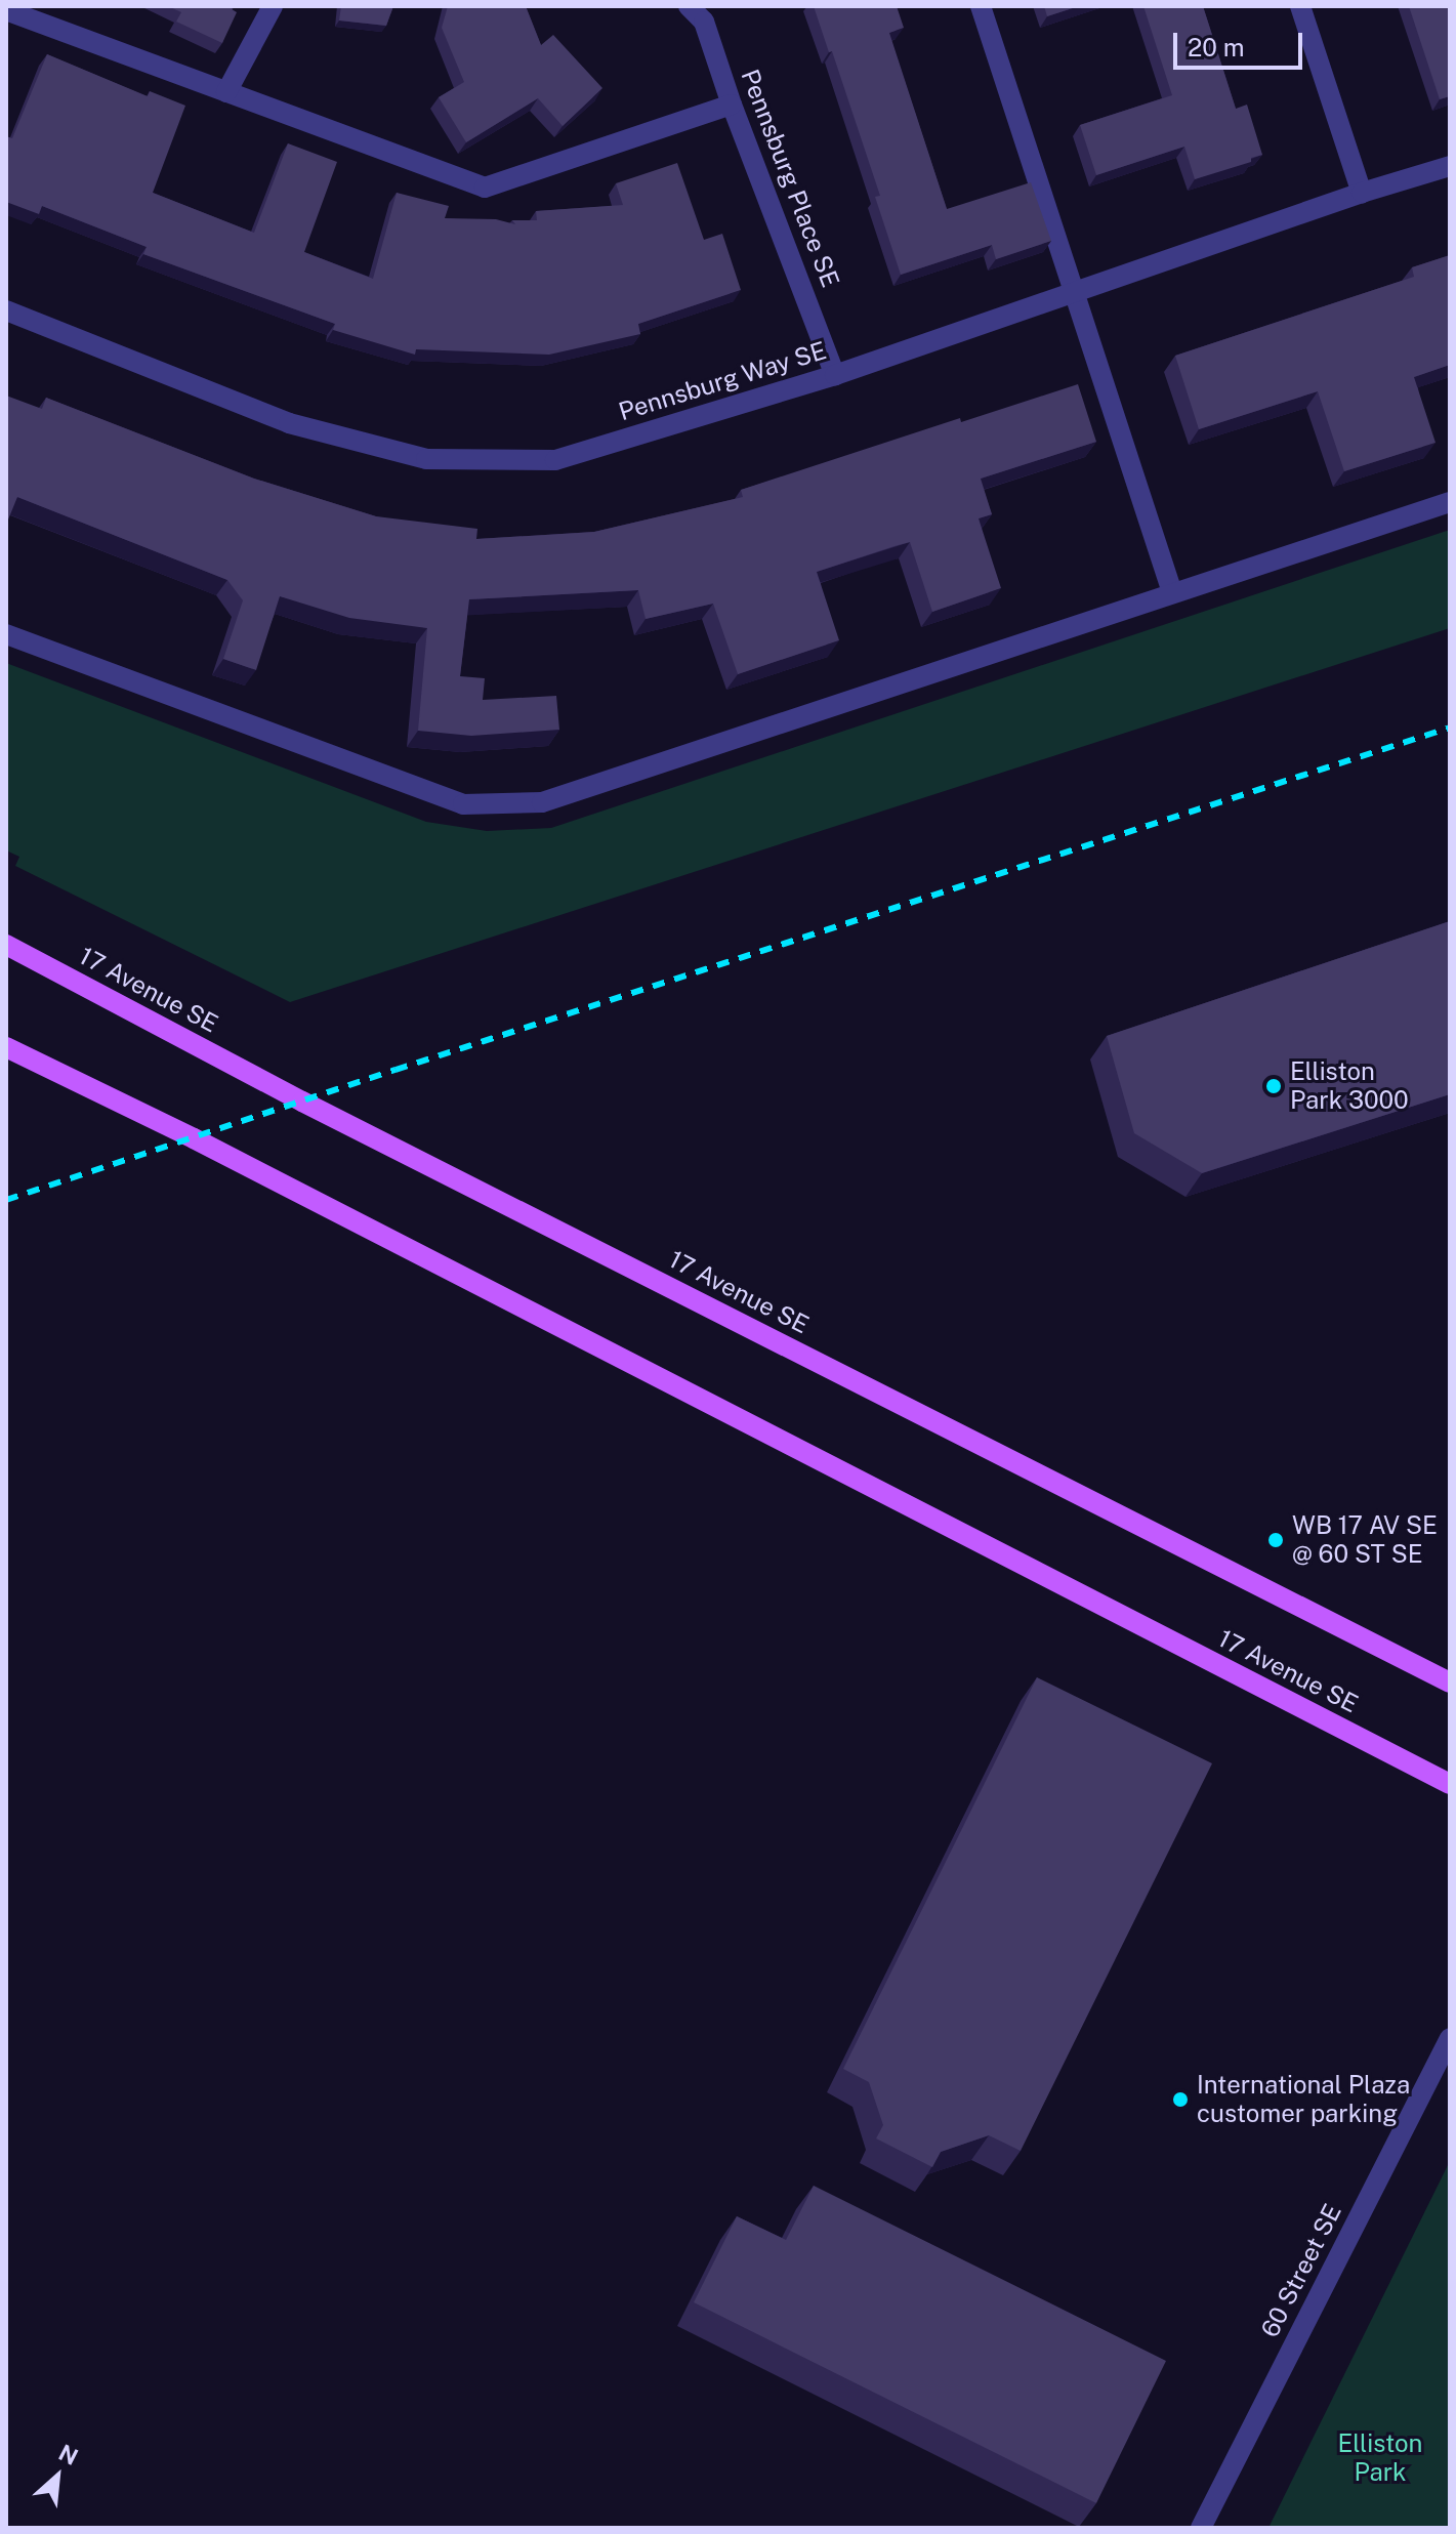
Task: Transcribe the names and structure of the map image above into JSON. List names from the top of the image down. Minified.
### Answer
{"streets":{"main road":["17 Avenue SE"],"street":["Pennsburg Place SE","Pennsburg Way SE","60 Street SE"]},"crossings":[["Pennsburg Place SE","Pennsburg Way SE"]],"parks":["Elliston Park"],"places":["Elliston Park 3000","WB 17 AV SE @ 60 ST SE","International Plaza customer parking"],"scale_bar":"20 m","north":"top right"}
